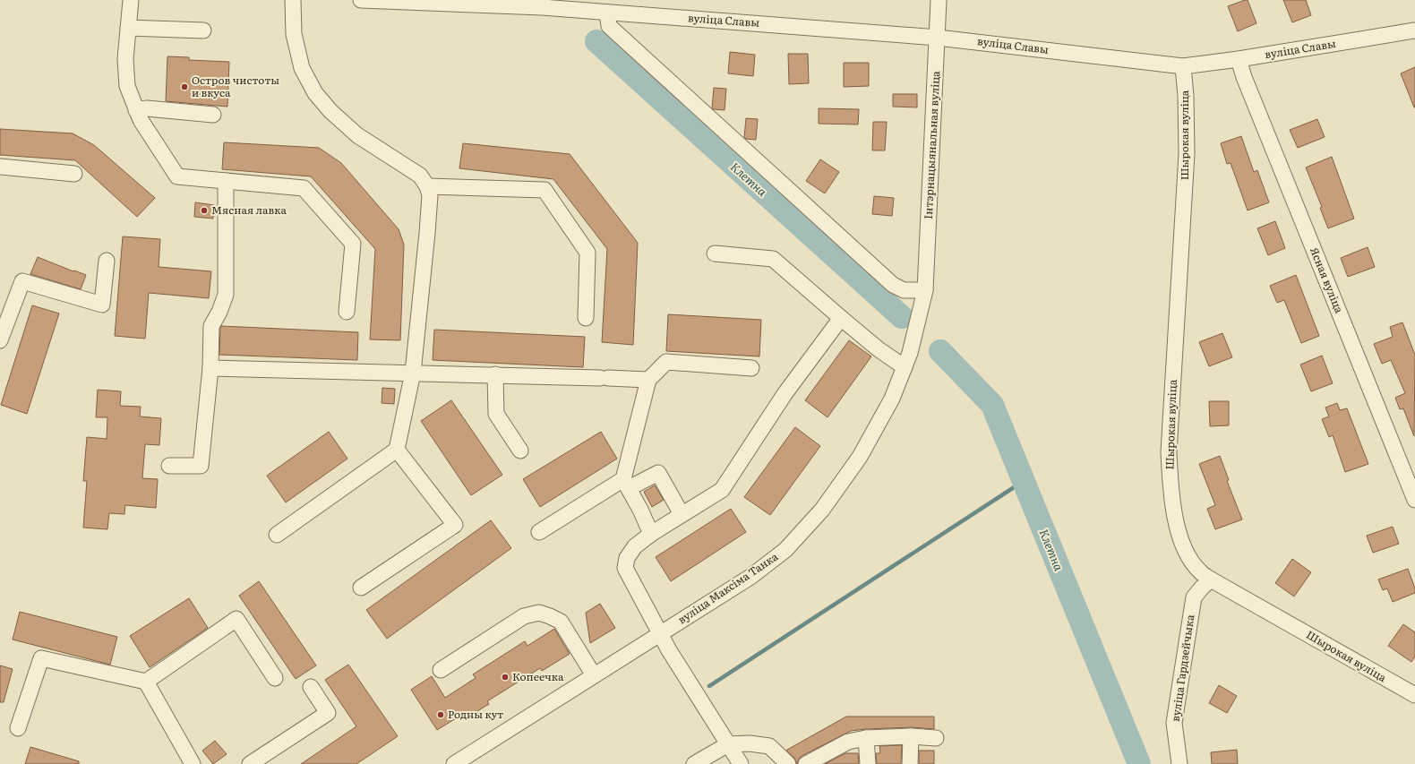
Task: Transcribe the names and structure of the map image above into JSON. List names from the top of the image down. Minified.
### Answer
{"streets":{"street":["вуліца Славы","Шырокая вуліца","Інтэрнацыянальная вуліца","Ясная вуліца","вуліца Максіма Танка","вуліца Гардзейчыка"]},"crossings":[["вуліца Славы","Шырокая вуліца"],["вуліца Славы","Інтэрнацыянальная вуліца"],["вуліца Славы","Ясная вуліца"],["Шырокая вуліца","вуліца Гардзейчыка"],["Інтэрнацыянальная вуліца","вуліца Максіма Танка"]],"water":["Клетна"],"places":["Остров чистоты и вкуса","Мясная лавка","Копеечка","Родны кут"]}
